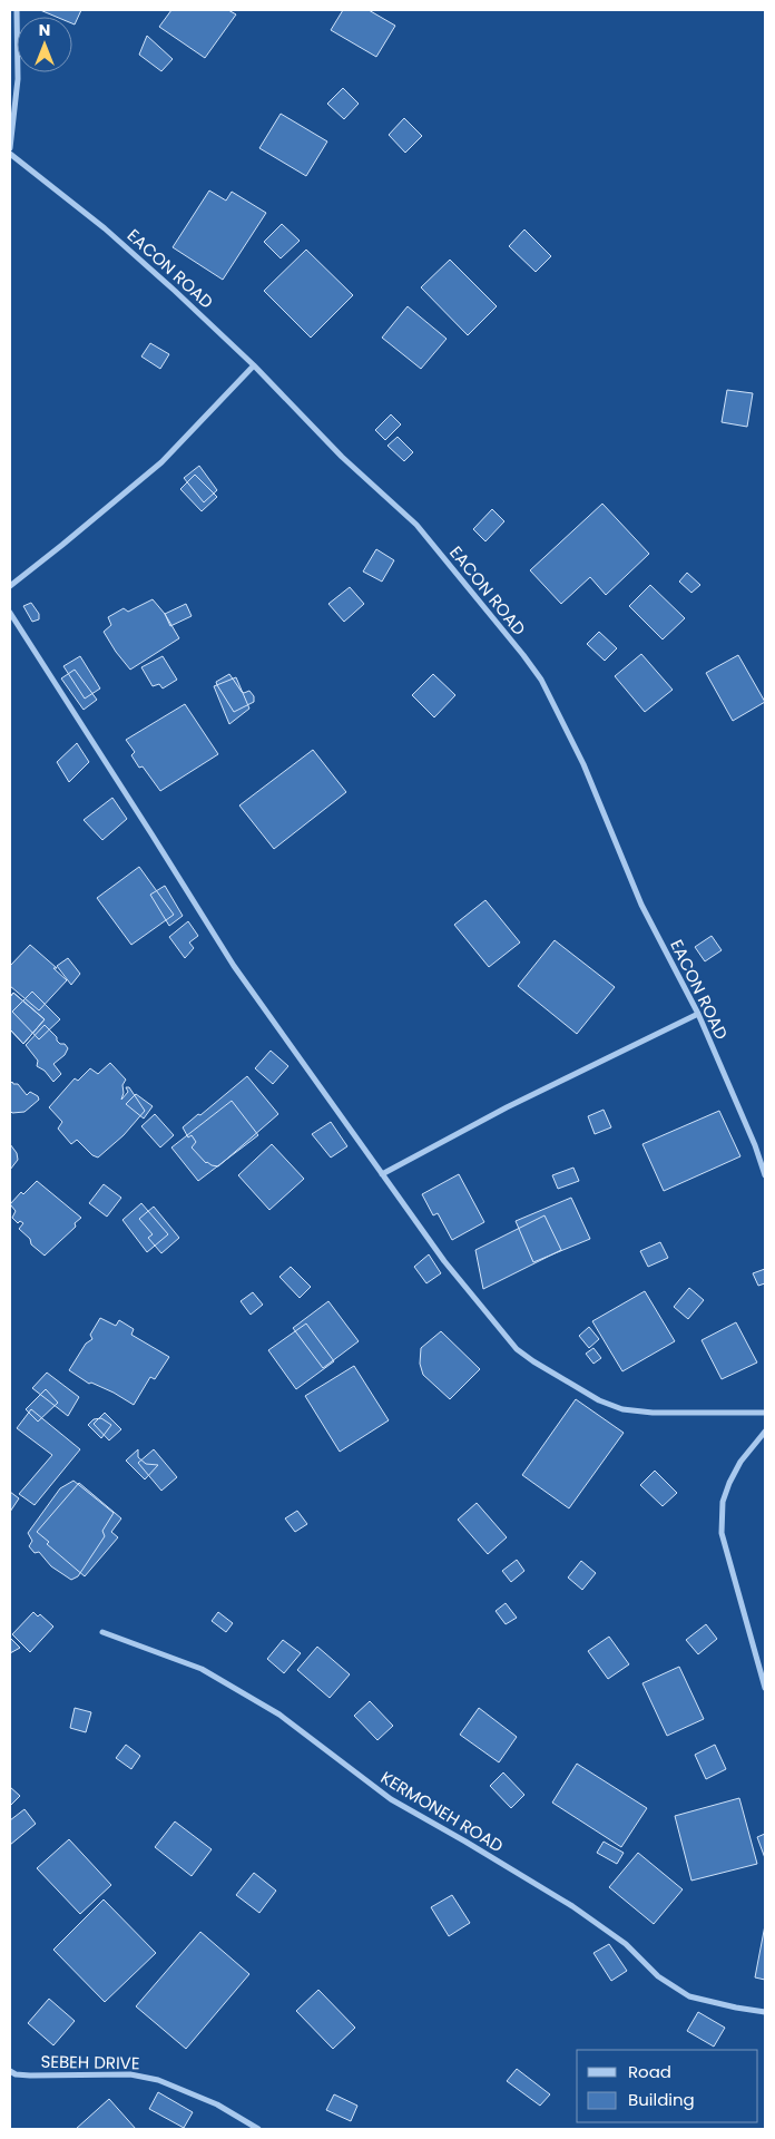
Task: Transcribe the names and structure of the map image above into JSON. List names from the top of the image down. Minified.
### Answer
{"streets":{"street":["EACON ROAD","KERMONEH ROAD","SEBEH DRIVE"]},"legend":["Road","Building"],"north":"top"}
